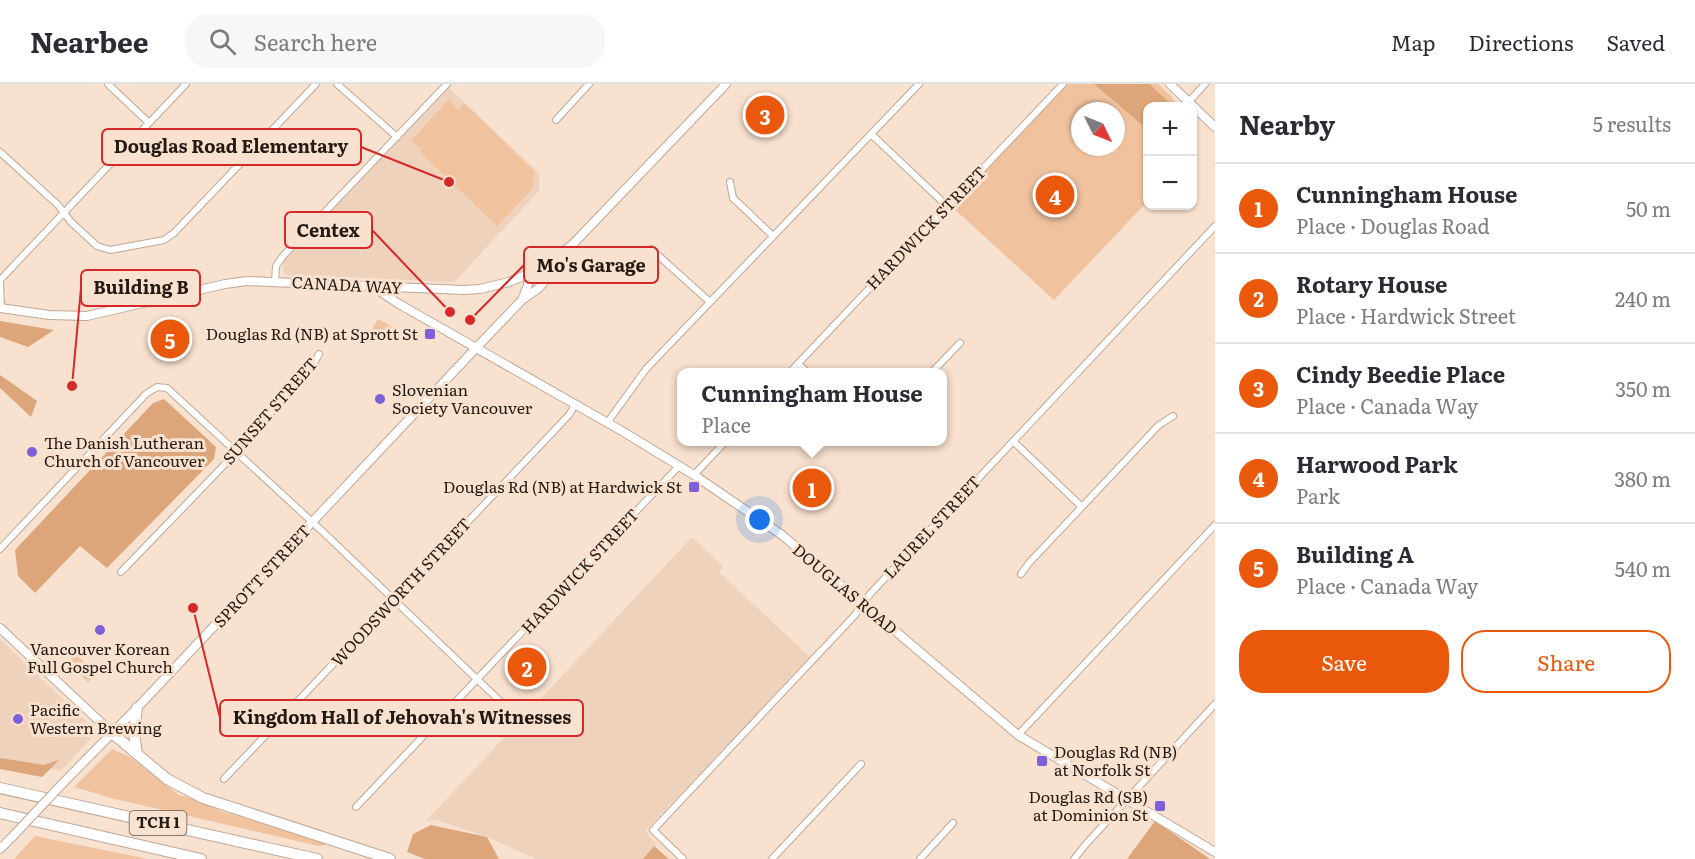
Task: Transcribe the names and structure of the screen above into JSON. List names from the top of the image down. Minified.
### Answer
{"streets":{"highway":["TCH 1"],"main road":["CANADA WAY","SPROTT STREET","DOUGLAS ROAD"],"street":["HARDWICK STREET","SUNSET STREET","LAUREL STREET","WOODSWORTH STREET"]},"crossings":[["HARDWICK STREET","DOUGLAS ROAD"],["CANADA WAY","SPROTT STREET"],["CANADA WAY","DOUGLAS ROAD"],["LAUREL STREET","DOUGLAS ROAD"],["SPROTT STREET","DOUGLAS ROAD"],["DOUGLAS ROAD","WOODSWORTH STREET"]],"places":{"other":["Douglas Road Elementary","Centex","Mo's Garage","Building B","Slovenian Society Vancouver","The Danish Lutheran Church of Vancouver","Kingdom Hall of Jehovah's Witnesses","Vancouver Korean Full Gospel Church","Pacific Western Brewing"],"transit":["Douglas Rd (NB) at Sprott St","Douglas Rd (NB) at Hardwick St","Douglas Rd (NB) at Norfolk St","Douglas Rd (SB) at Dominion St"]},"north":"bottom right","page":{"header":"Nearbee","search":"Search here","nav":["Map","Directions","Saved"],"heading":["Nearby","5 results"],"pins":["3","4","5","1","2"],"map_buttons":["+","−"],"list":[{"mark":"1","name":"Cunningham House","note":"Place · Douglas Road","value":"50 m"},{"mark":"2","name":"Rotary House","note":"Place · Hardwick Street","value":"240 m"},{"mark":"3","name":"Cindy Beedie Place","note":"Place · Canada Way","value":"350 m"},{"mark":"4","name":"Harwood Park","note":"Park","value":"380 m"},{"mark":"5","name":"Building A","note":"Place · Canada Way","value":"540 m"}],"popup":["Cunningham House","Place"],"buttons":["Save","Share"]}}
